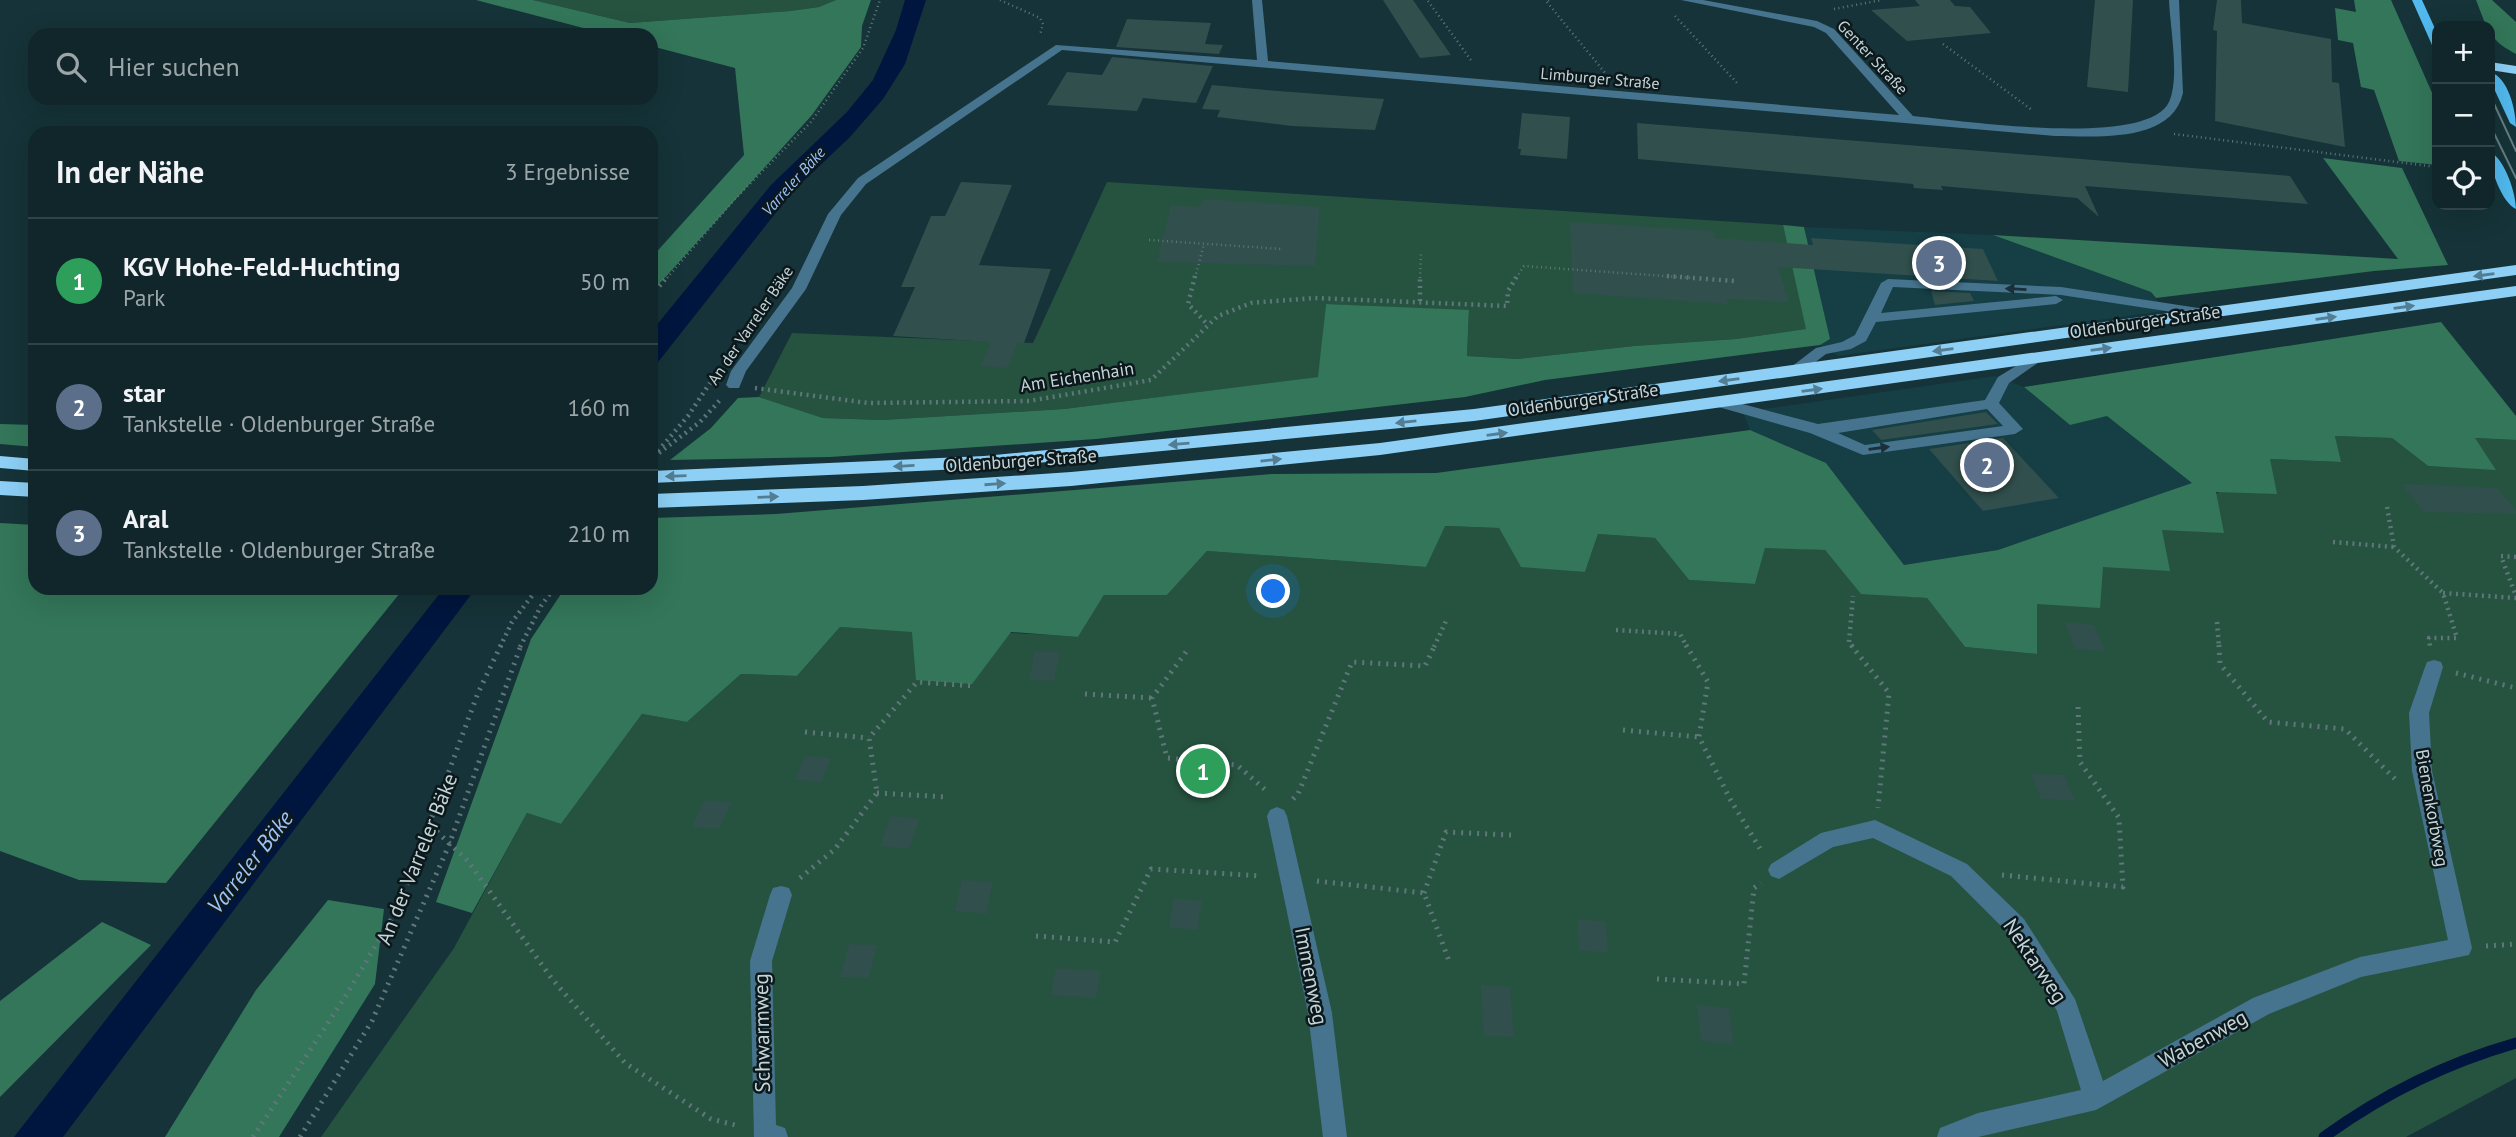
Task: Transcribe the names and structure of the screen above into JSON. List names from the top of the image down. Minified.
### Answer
{"streets":{"highway":["Oldenburger Straße"],"street":["Genter Straße","Limburger Straße","An der Varreler Bäke","Bienenkorbweg","Nektarweg","Immenweg","Schwarmweg","Wabenweg"],"path":["Am Eichenhain"]},"crossings":[["Genter Straße","Limburger Straße"],["Limburger Straße","An der Varreler Bäke"],["An der Varreler Bäke","Am Eichenhain"],["Bienenkorbweg","Wabenweg"],["Nektarweg","Wabenweg"]],"water":["Varreler Bäke"],"page":{"map_buttons":["+","−"],"search":"Hier suchen","heading":["In der Nähe","3 Ergebnisse"],"list":[{"mark":"1","name":"KGV Hohe-Feld-Huchting","note":"Park","value":"50 m"},{"mark":"2","name":"star","note":"Tankstelle · Oldenburger Straße","value":"160 m"},{"mark":"3","name":"Aral","note":"Tankstelle · Oldenburger Straße","value":"210 m"}],"pins":["3","2","1"]}}
